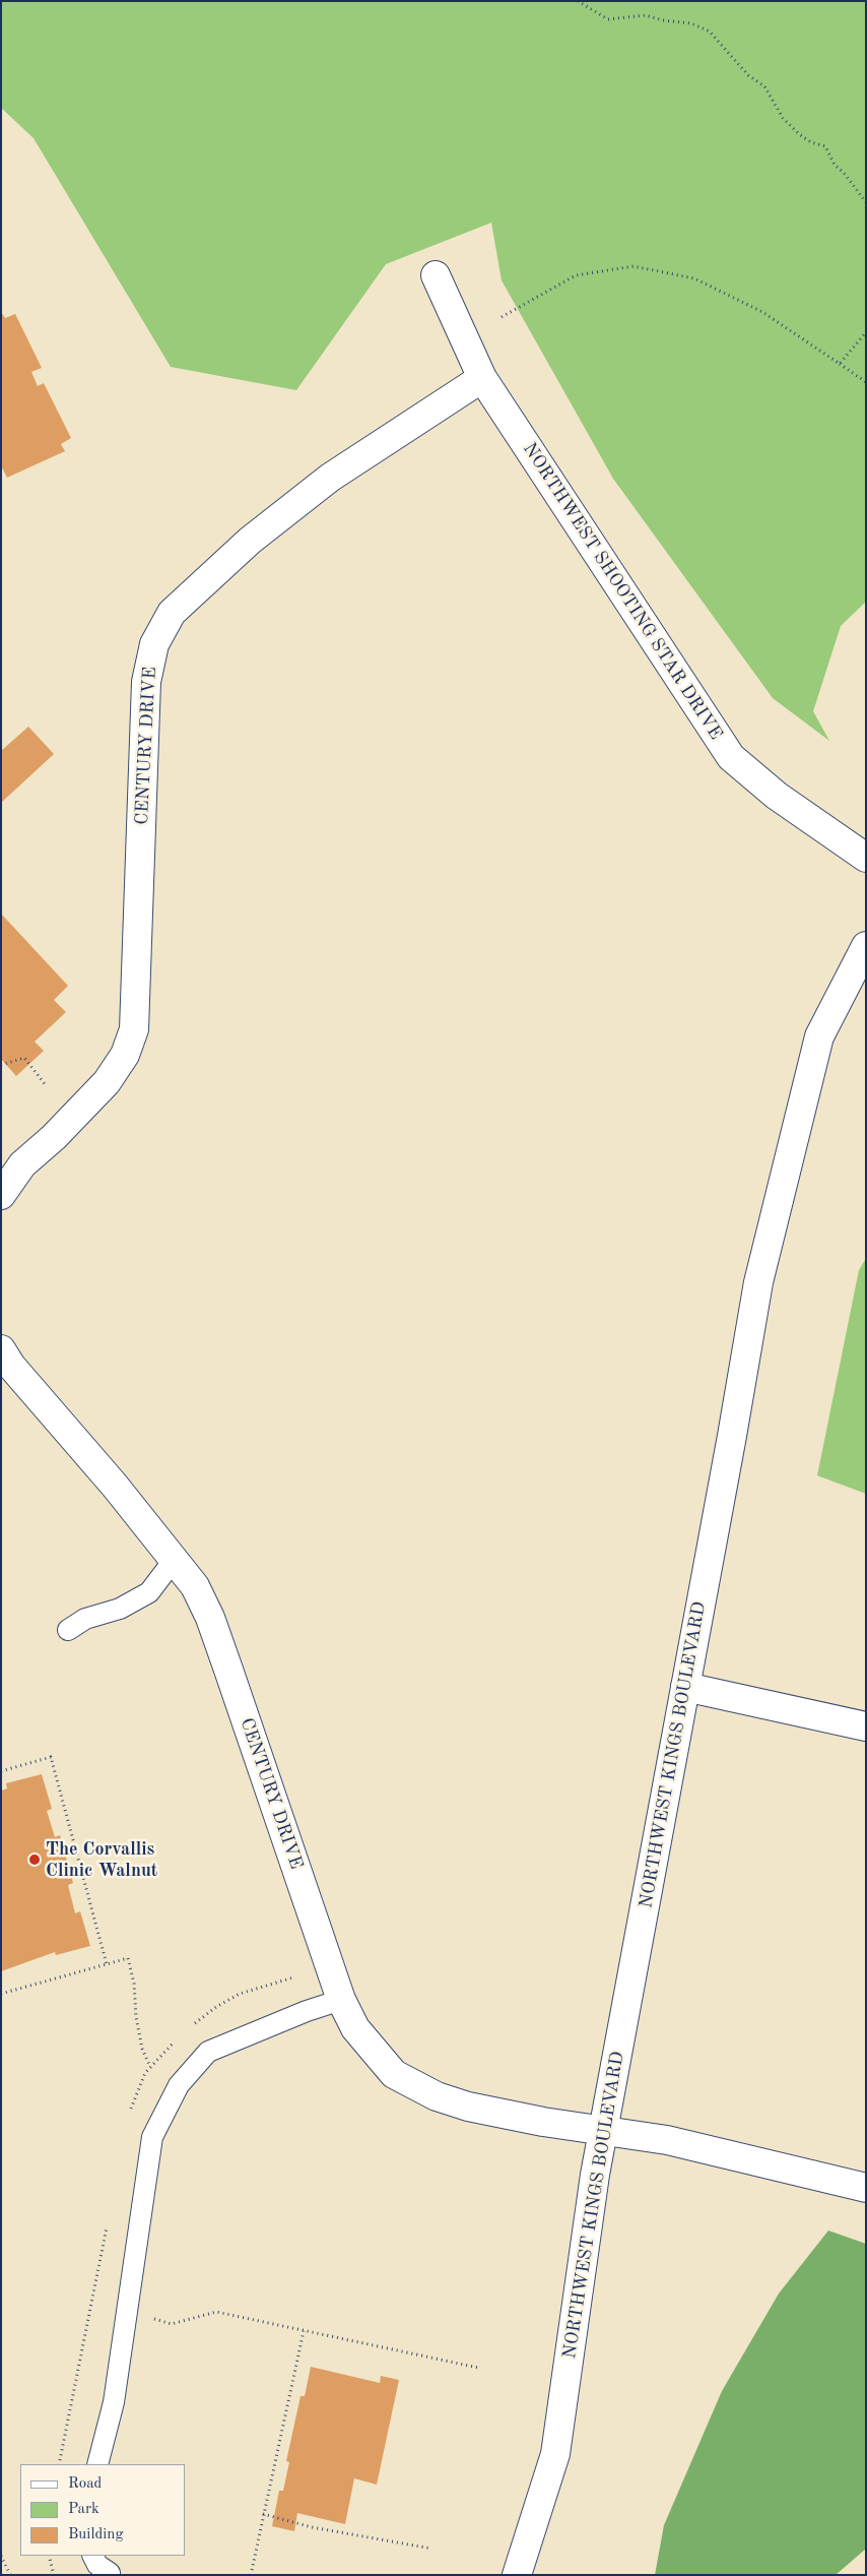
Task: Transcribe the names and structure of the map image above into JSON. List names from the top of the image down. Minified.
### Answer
{"streets":{"street":["NORTHWEST SHOOTING STAR DRIVE","CENTURY DRIVE","NORTHWEST KINGS BOULEVARD"]},"crossings":[["NORTHWEST SHOOTING STAR DRIVE","CENTURY DRIVE"],["CENTURY DRIVE","NORTHWEST KINGS BOULEVARD"]],"places":["The Corvallis Clinic Walnut"],"legend":["Road","Park","Building"]}
